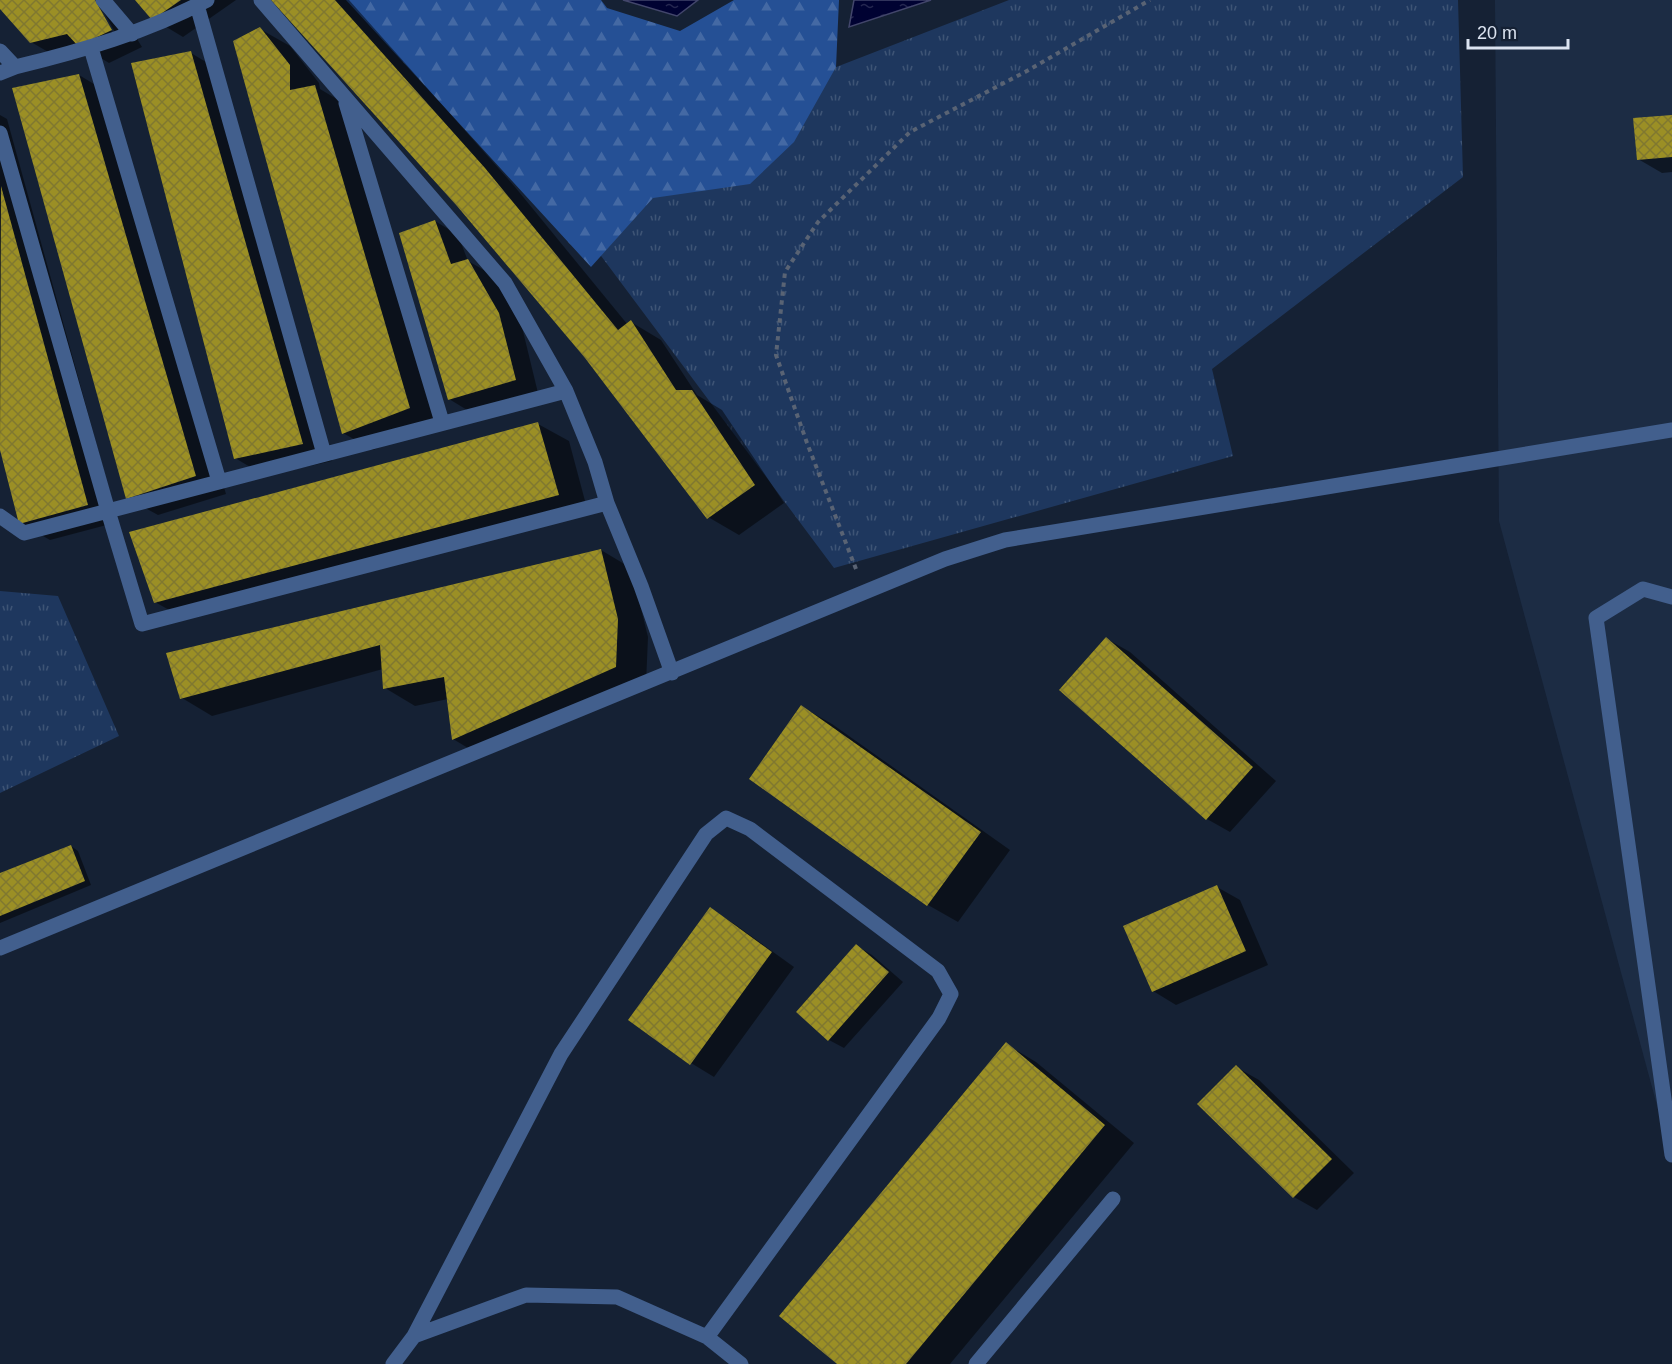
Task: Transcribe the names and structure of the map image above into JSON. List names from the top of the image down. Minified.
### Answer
{"scale_bar":"20 m"}
